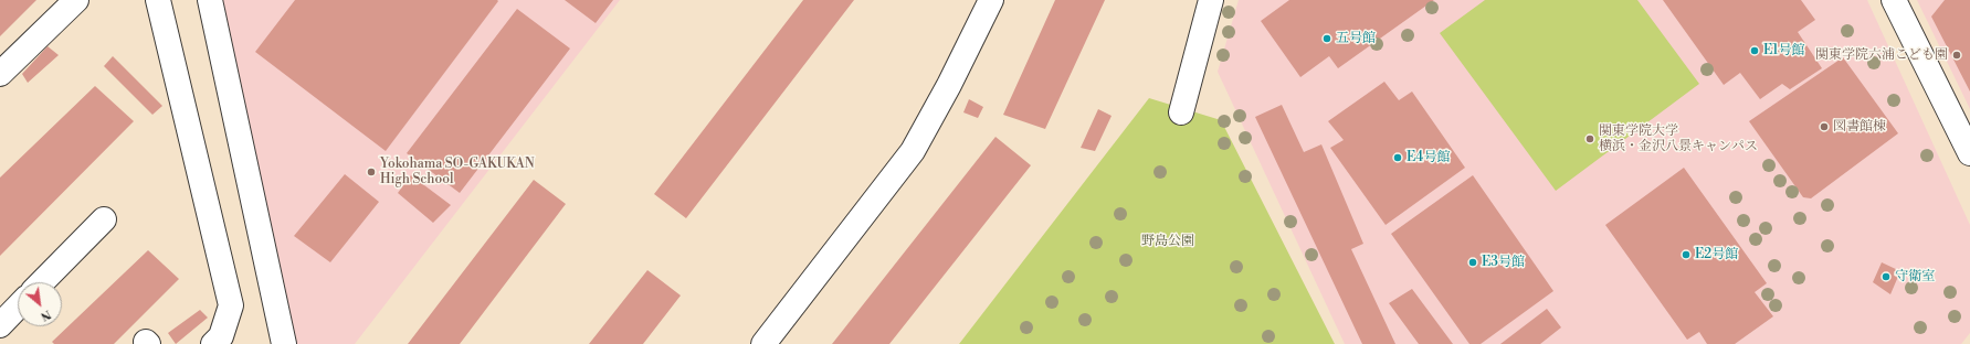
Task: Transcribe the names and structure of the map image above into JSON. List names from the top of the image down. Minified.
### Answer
{"parks":["野島公園"],"places":["五号館","E1号館","関東学院六浦こども園","図書館棟","関東学院大学 横浜・金沢八景キャンパス","E4号館","Yokohama SO-GAKUKAN High School","E2号館","E3号館","守衛室"],"north":"bottom right"}
